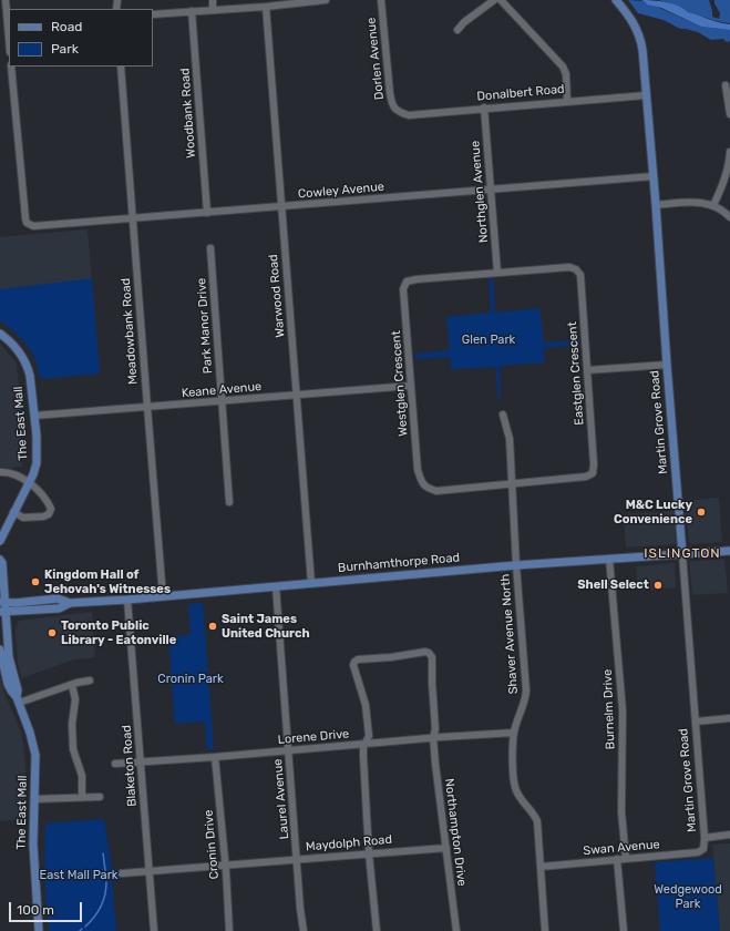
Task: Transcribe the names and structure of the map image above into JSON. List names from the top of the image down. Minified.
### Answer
{"streets":{"main road":["Martin Grove Road","The East Mall","Burnhamthorpe Road"],"street":["Dorlen Avenue","Donalbert Road","Woodbank Road","Cowley Avenue","Northglen Avenue","Warwood Road","Park Manor Drive","Meadowbank Road","Eastglen Crescent","Westglen Crescent","Keane Avenue","Shaver Avenue North","Burnelm Drive","Lorene Drive","Blaketon Road","Laurel Avenue","Northampton Drive","Maydolph Road","Cronin Drive","Swan Avenue"]},"crossings":[["Dorlen Avenue","Donalbert Road"],["Donalbert Road","Northglen Avenue"],["Donalbert Road","Martin Grove Road"],["Woodbank Road","Cowley Avenue"],["Cowley Avenue","Northglen Avenue"],["Cowley Avenue","Warwood Road"],["Cowley Avenue","Meadowbank Road"],["Cowley Avenue","Martin Grove Road"],["Northglen Avenue","Eastglen Crescent"],["Northglen Avenue","Westglen Crescent"],["Warwood Road","Keane Avenue"],["Warwood Road","Burnhamthorpe Road"],["Park Manor Drive","Keane Avenue"],["Meadowbank Road","Keane Avenue"],["Meadowbank Road","Burnhamthorpe Road"],["Eastglen Crescent","Westglen Crescent"],["Eastglen Crescent","Shaver Avenue North"],["Westglen Crescent","Keane Avenue"],["Westglen Crescent","Shaver Avenue North"],["Keane Avenue","The East Mall"],["Martin Grove Road","Burnhamthorpe Road"],["Martin Grove Road","Swan Avenue"],["The East Mall","Burnhamthorpe Road"],["Burnhamthorpe Road","Shaver Avenue North"],["Burnhamthorpe Road","Burnelm Drive"],["Burnhamthorpe Road","Blaketon Road"],["Burnhamthorpe Road","Laurel Avenue"],["Shaver Avenue North","Lorene Drive"],["Shaver Avenue North","Swan Avenue"],["Burnelm Drive","Swan Avenue"],["Lorene Drive","Blaketon Road"],["Lorene Drive","Laurel Avenue"],["Lorene Drive","Northampton Drive"],["Lorene Drive","Cronin Drive"],["Blaketon Road","Maydolph Road"],["Laurel Avenue","Maydolph Road"],["Northampton Drive","Maydolph Road"],["Maydolph Road","Cronin Drive"]],"districts":["ISLINGTON"],"parks":["Glen Park","Cronin Park","East Mall Park","Wedgewood Park"],"places":["M&C Lucky Convenience","Kingdom Hall of Jehovah's Witnesses","Shell Select","Saint James United Church","Toronto Public Library - Eatonville"],"legend":["Road","Park"],"scale_bar":"100 m"}
